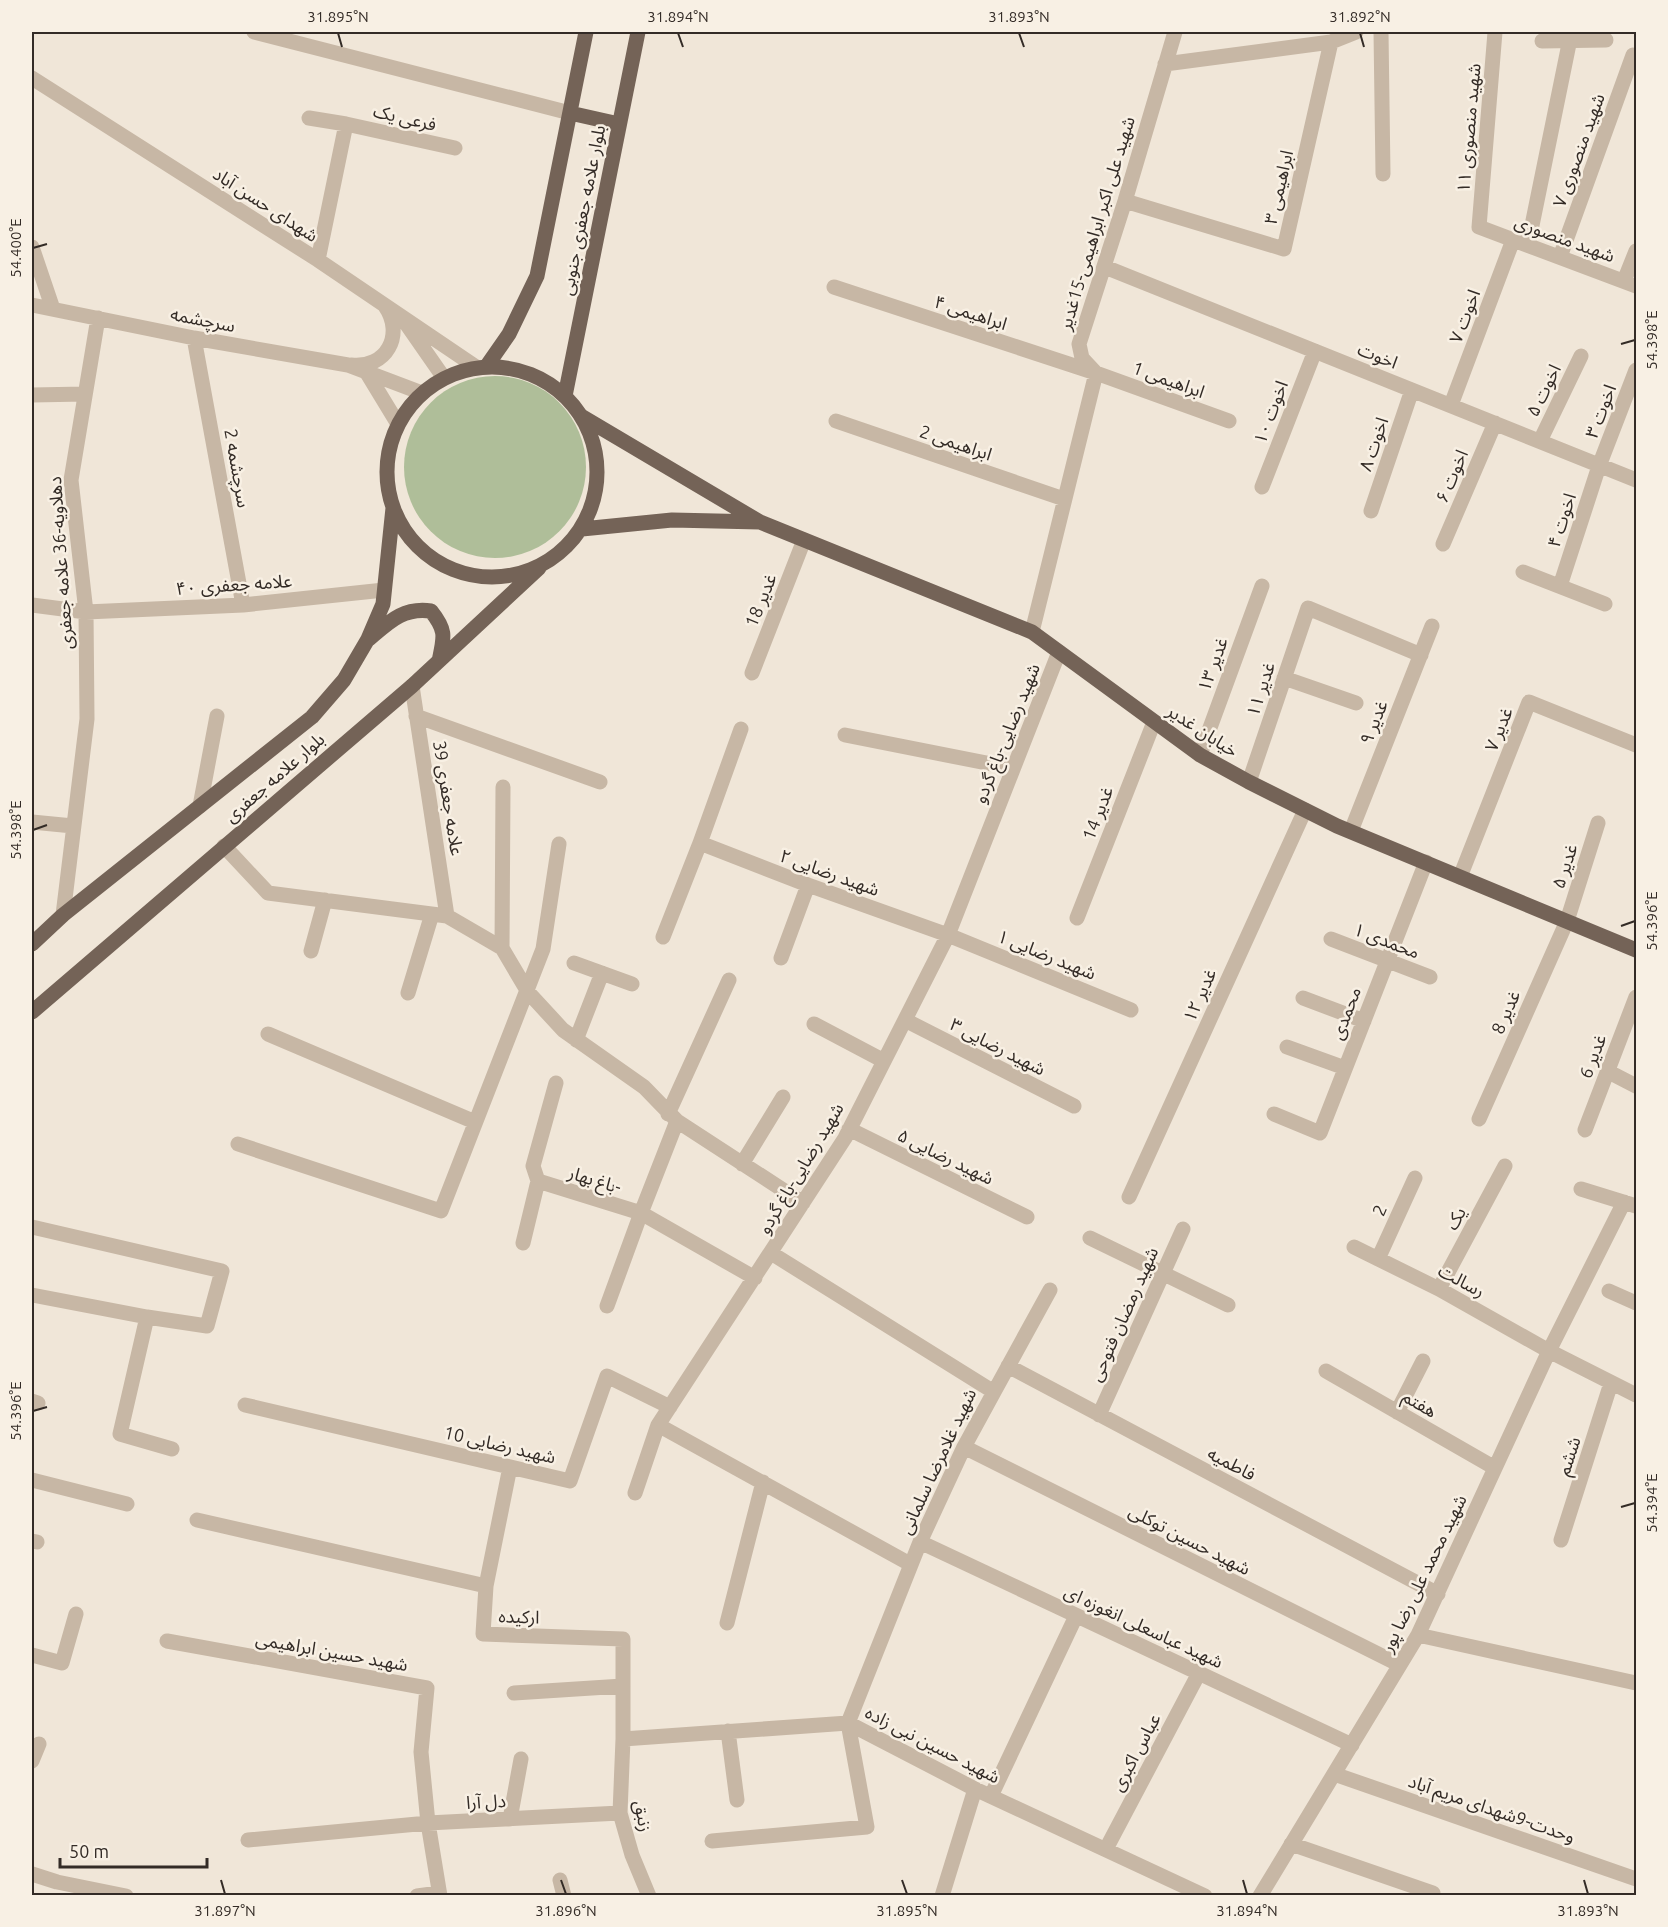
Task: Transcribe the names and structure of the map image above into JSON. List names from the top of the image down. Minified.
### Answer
{"streets":{"main road":["بلوار علامه جعفری جنوبی","خیابان غدیر","بلوار علامه جعفری"],"street":["فرعی یک","شهید منصوری ۱۱","شهید منصوری ۷","ابراهیمی ۳","شهدای حسن آباد","شهید علی اکبر ابراهیمی-15غدیر","شهید منصوری","ابراهیمی ۴","اخوت ۷","سرچشمه","اخوت","ابراهیمی 1","اخوت ۵","اخوت ۳","اخوت ۱۰","ابراهیمی 2","اخوت ۸","سرچشمه 2","اخوت ۶","اخوت ۴","دهلاویه-36 علامه جعفری","علامه جعفری ۴۰","غدیر 18","غدیر ۱۳","غدیر ۱۱","غدیر ۹","غدیر ۷","شهید رضایی-باغ گردو","علامه جعفری 39","غدیر 14","غدیر ۵","شهید رضایی ۲","محمدی ۱","شهید رضایی ۱","غدیر ۱۲","غدیر 8","محمدی","شهید رضایی ۳","غدیر 6","شهید رضایی ۵","باغ بهار-","2","یک","رسالت","شهید رمضان فتوحی","هفتم","شهید رضایی 10","ششم","شهید غلامرضا سلمانی","فاطمیه","شهید حسین توکلی","شهید محمد علی رضا پور","ارکیده","شهید عباسعلی انغوزه ای","شهید حسین ابراهیمی","شهید حسین نبی زاده","عباس اکبری","دل آرا","وحدت-9شهدای مریم آباد","زنبق"]},"crossings":[["شهید منصوری ۱۱","شهید منصوری"],["شهید منصوری ۷","شهید منصوری"],["ابراهیمی ۳","شهید علی اکبر ابراهیمی-15غدیر"],["شهدای حسن آباد","بلوار علامه جعفری جنوبی"],["شهدای حسن آباد","سرچشمه"],["شهدای حسن آباد","بلوار علامه جعفری"],["بلوار علامه جعفری جنوبی","سرچشمه"],["بلوار علامه جعفری جنوبی","بلوار علامه جعفری"],["شهید علی اکبر ابراهیمی-15غدیر","ابراهیمی ۴"],["شهید علی اکبر ابراهیمی-15غدیر","اخوت"],["شهید علی اکبر ابراهیمی-15غدیر","ابراهیمی 1"],["شهید منصوری","اخوت ۷"],["ابراهیمی ۴","ابراهیمی 1"],["اخوت ۷","اخوت"],["سرچشمه","سرچشمه 2"],["سرچشمه","دهلاویه-36 علامه جعفری"],["سرچشمه","بلوار علامه جعفری"],["اخوت","اخوت ۵"],["اخوت","اخوت ۳"],["اخوت","اخوت ۱۰"],["اخوت","اخوت ۸"],["اخوت","اخوت ۶"],["اخوت","اخوت ۴"],["اخوت ۳","اخوت ۴"],["سرچشمه 2","علامه جعفری ۴۰"],["دهلاویه-36 علامه جعفری","علامه جعفری ۴۰"],["دهلاویه-36 علامه جعفری","بلوار علامه جعفری"],["علامه جعفری ۴۰","بلوار علامه جعفری"],["غدیر 18","خیابان غدیر"],["غدیر ۱۳","خیابان غدیر"],["غدیر ۱۱","غدیر ۹"],["غدیر ۱۱","خیابان غدیر"],["غدیر ۹","خیابان غدیر"],["غدیر ۷","خیابان غدیر"],["خیابان غدیر","شهید رضایی-باغ گردو"],["خیابان غدیر","غدیر 14"],["خیابان غدیر","غدیر ۵"],["خیابان غدیر","غدیر ۱۲"],["خیابان غدیر","غدیر 8"],["خیابان غدیر","محمدی"],["شهید رضایی-باغ گردو","شهید رضایی ۲"],["شهید رضایی-باغ گردو","شهید رضایی ۱"],["شهید رضایی-باغ گردو","شهید رضایی ۳"],["شهید رضایی-باغ گردو","شهید رضایی ۵"],["شهید رضایی-باغ گردو","باغ بهار-"],["شهید رضایی-باغ گردو","شهید رضایی 10"],["شهید رضایی-باغ گردو","شهید غلامرضا سلمانی"],["بلوار علامه جعفری","علامه جعفری 39"],["غدیر ۵","غدیر 8"],["شهید رضایی ۲","شهید رضایی ۱"],["محمدی ۱","محمدی"],["2","رسالت"],["یک","رسالت"],["رسالت","ششم"],["رسالت","شهید محمد علی رضا پور"],["شهید رمضان فتوحی","فاطمیه"],["هفتم","شهید محمد علی رضا پور"],["شهید رضایی 10","ارکیده"],["شهید غلامرضا سلمانی","شهید حسین توکلی"],["شهید غلامرضا سلمانی","شهید عباسعلی انغوزه ای"],["شهید غلامرضا سلمانی","شهید حسین نبی زاده"],["فاطمیه","شهید محمد علی رضا پور"],["شهید حسین توکلی","شهید محمد علی رضا پور"],["شهید محمد علی رضا پور","شهید عباسعلی انغوزه ای"],["شهید محمد علی رضا پور","وحدت-9شهدای مریم آباد"],["ارکیده","شهید حسین نبی زاده"],["ارکیده","زنبق"],["شهید عباسعلی انغوزه ای","عباس اکبری"],["شهید حسین ابراهیمی","دل آرا"],["شهید حسین نبی زاده","عباس اکبری"],["شهید حسین نبی زاده","زنبق"],["دل آرا","زنبق"]],"scale_bar":"50 m","coordinates":["31.895°N","31.894°N","31.893°N","31.892°N","54.400°E","54.398°E","54.396°E","54.394°E","31.897°N","31.896°N"]}
